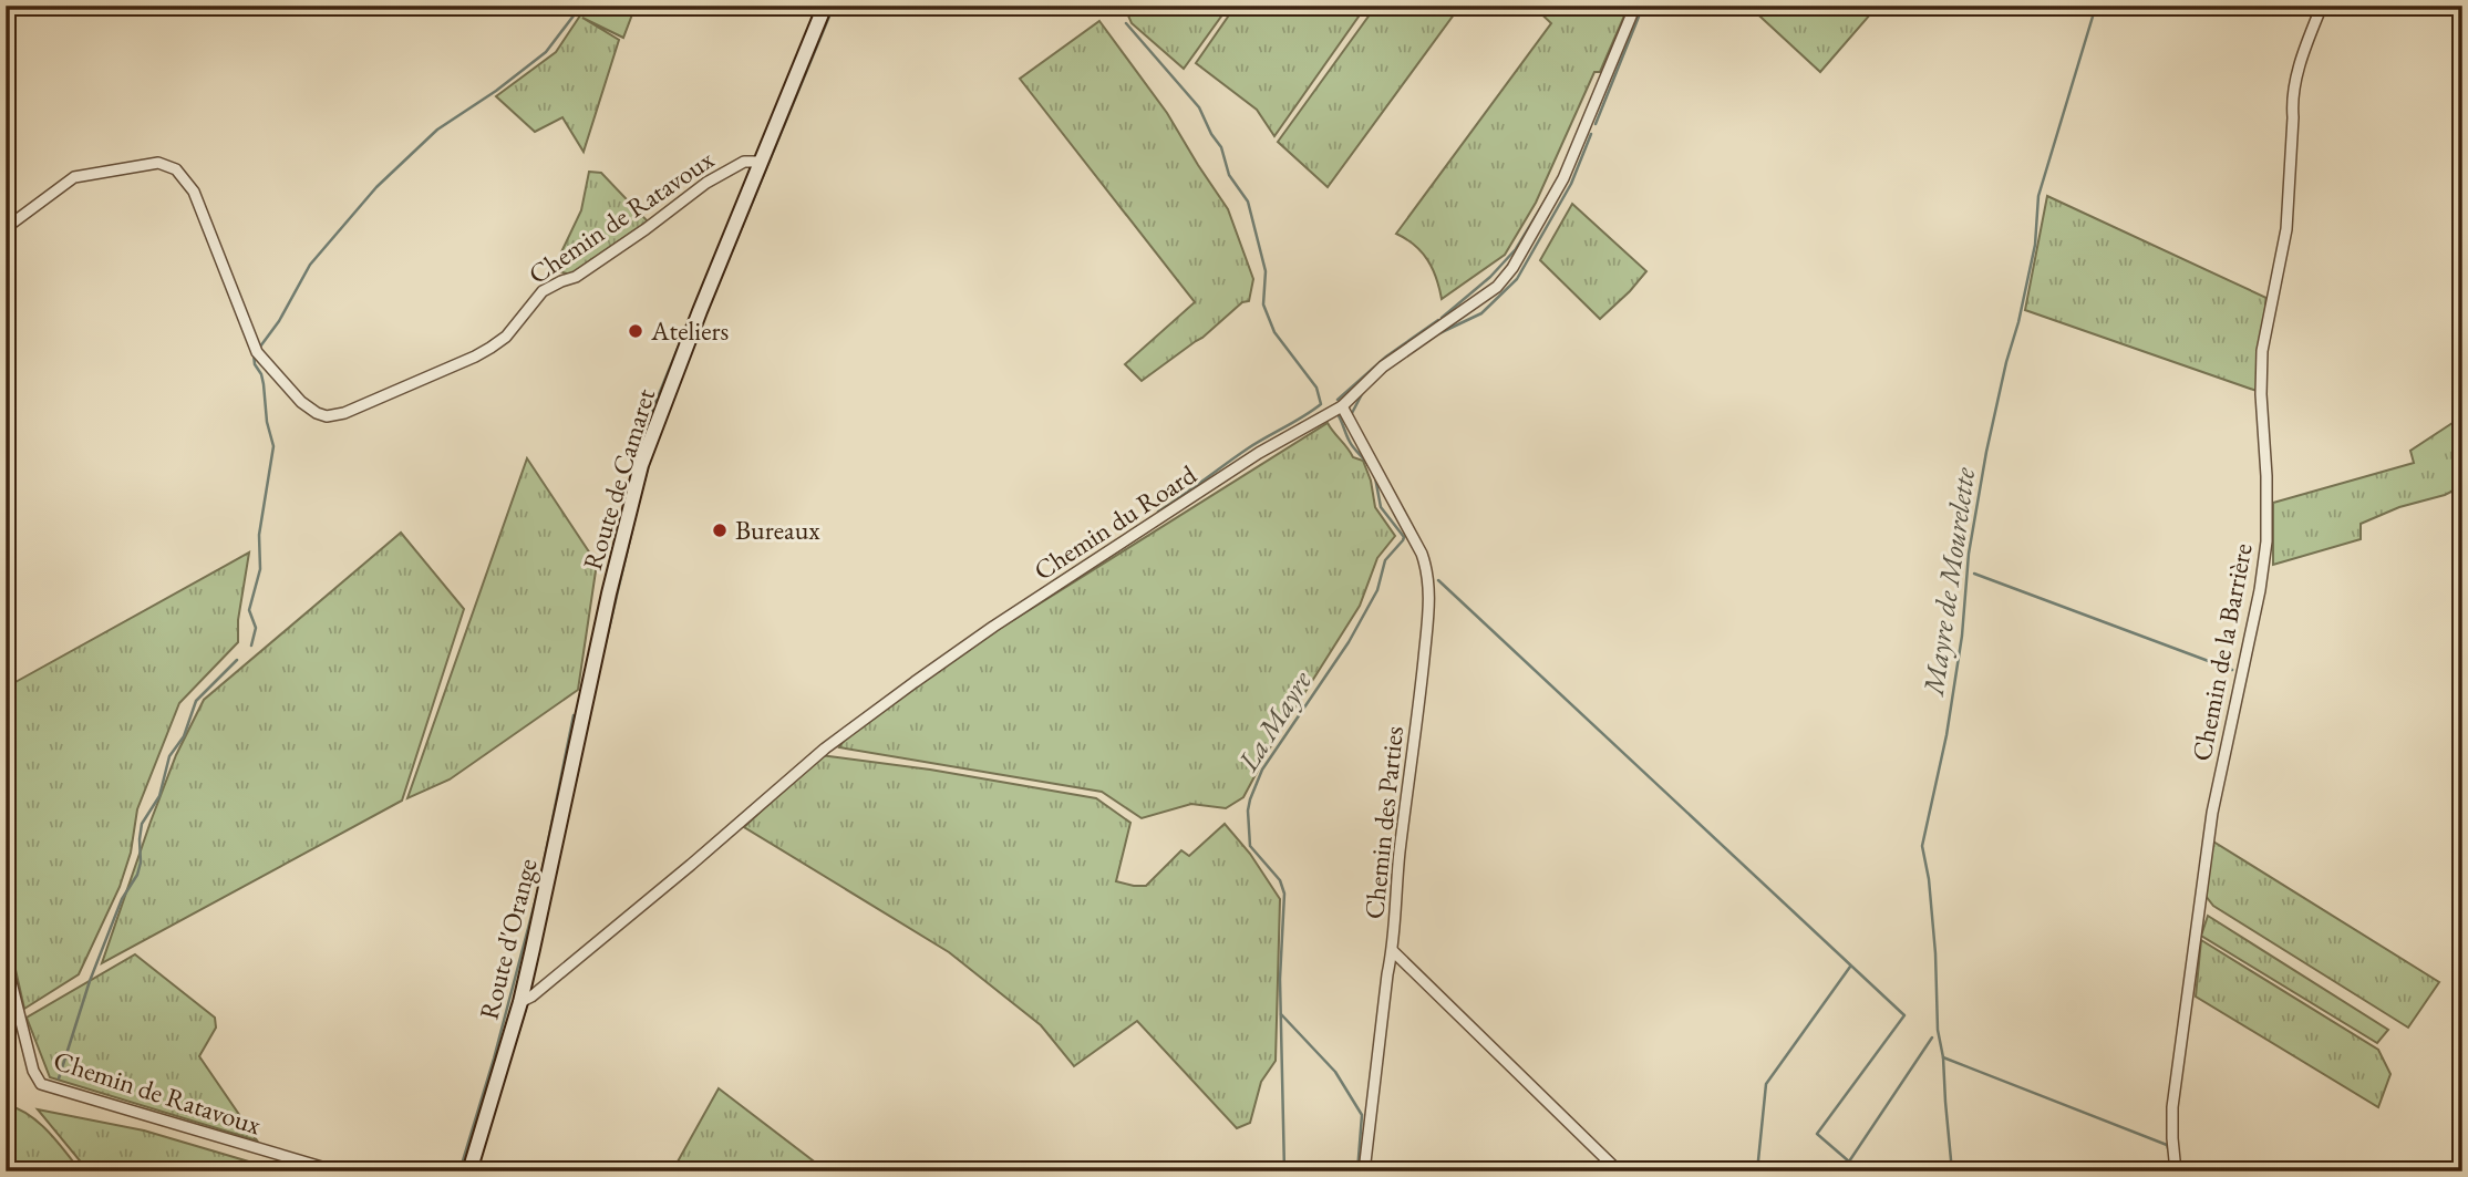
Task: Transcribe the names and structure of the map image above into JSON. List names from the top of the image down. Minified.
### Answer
{"streets":{"main road":["Route de Camaret","Route d'Orange"],"street":["Chemin de Ratavoux","Chemin du Roard","Chemin de la Barrière","Chemin des Parties"]},"crossings":[["Chemin de Ratavoux","Route de Camaret"],["Route de Camaret","Route d'Orange"],["Chemin du Roard","Chemin des Parties"],["Chemin du Roard","Route d'Orange"]],"water":["Mayre de Mourelette","La Mayre"],"places":["Ateliers","Bureaux"]}
